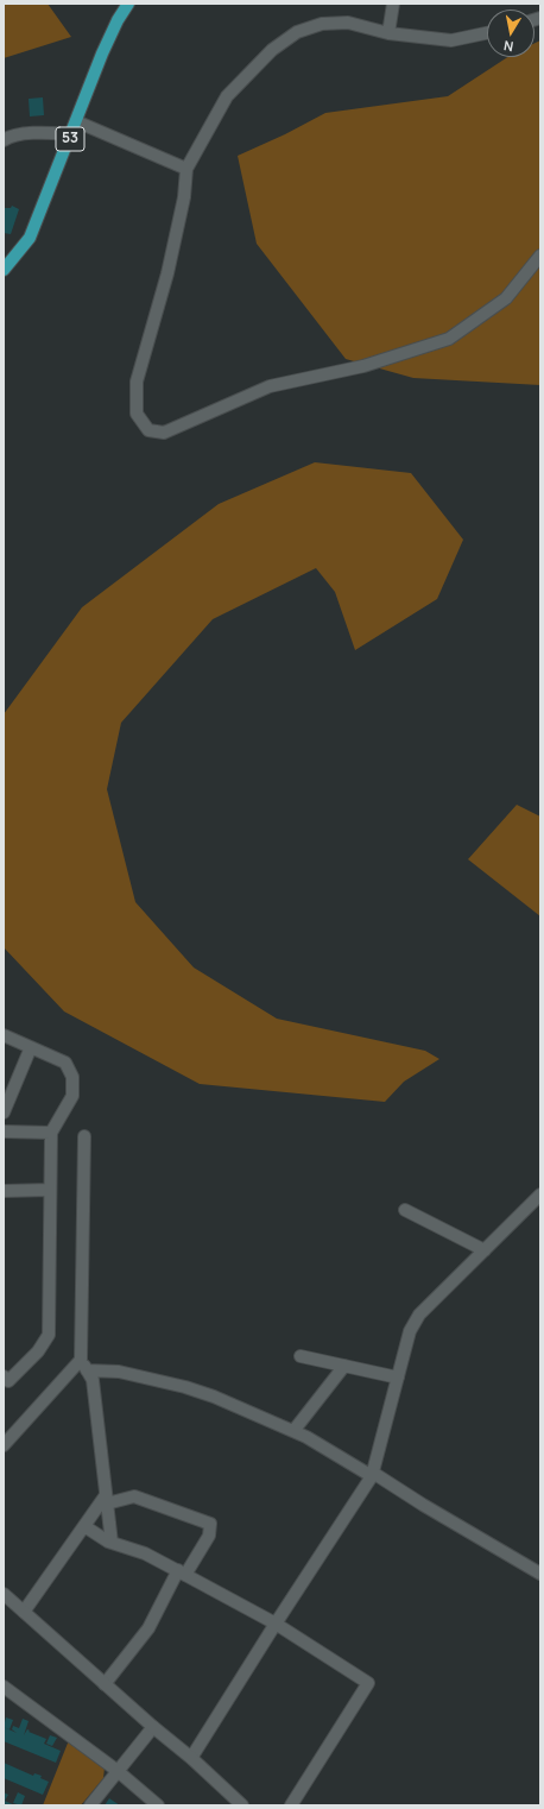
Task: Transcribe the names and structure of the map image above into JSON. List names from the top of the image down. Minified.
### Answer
{"streets":{"main road":["53"]},"north":"bottom"}
